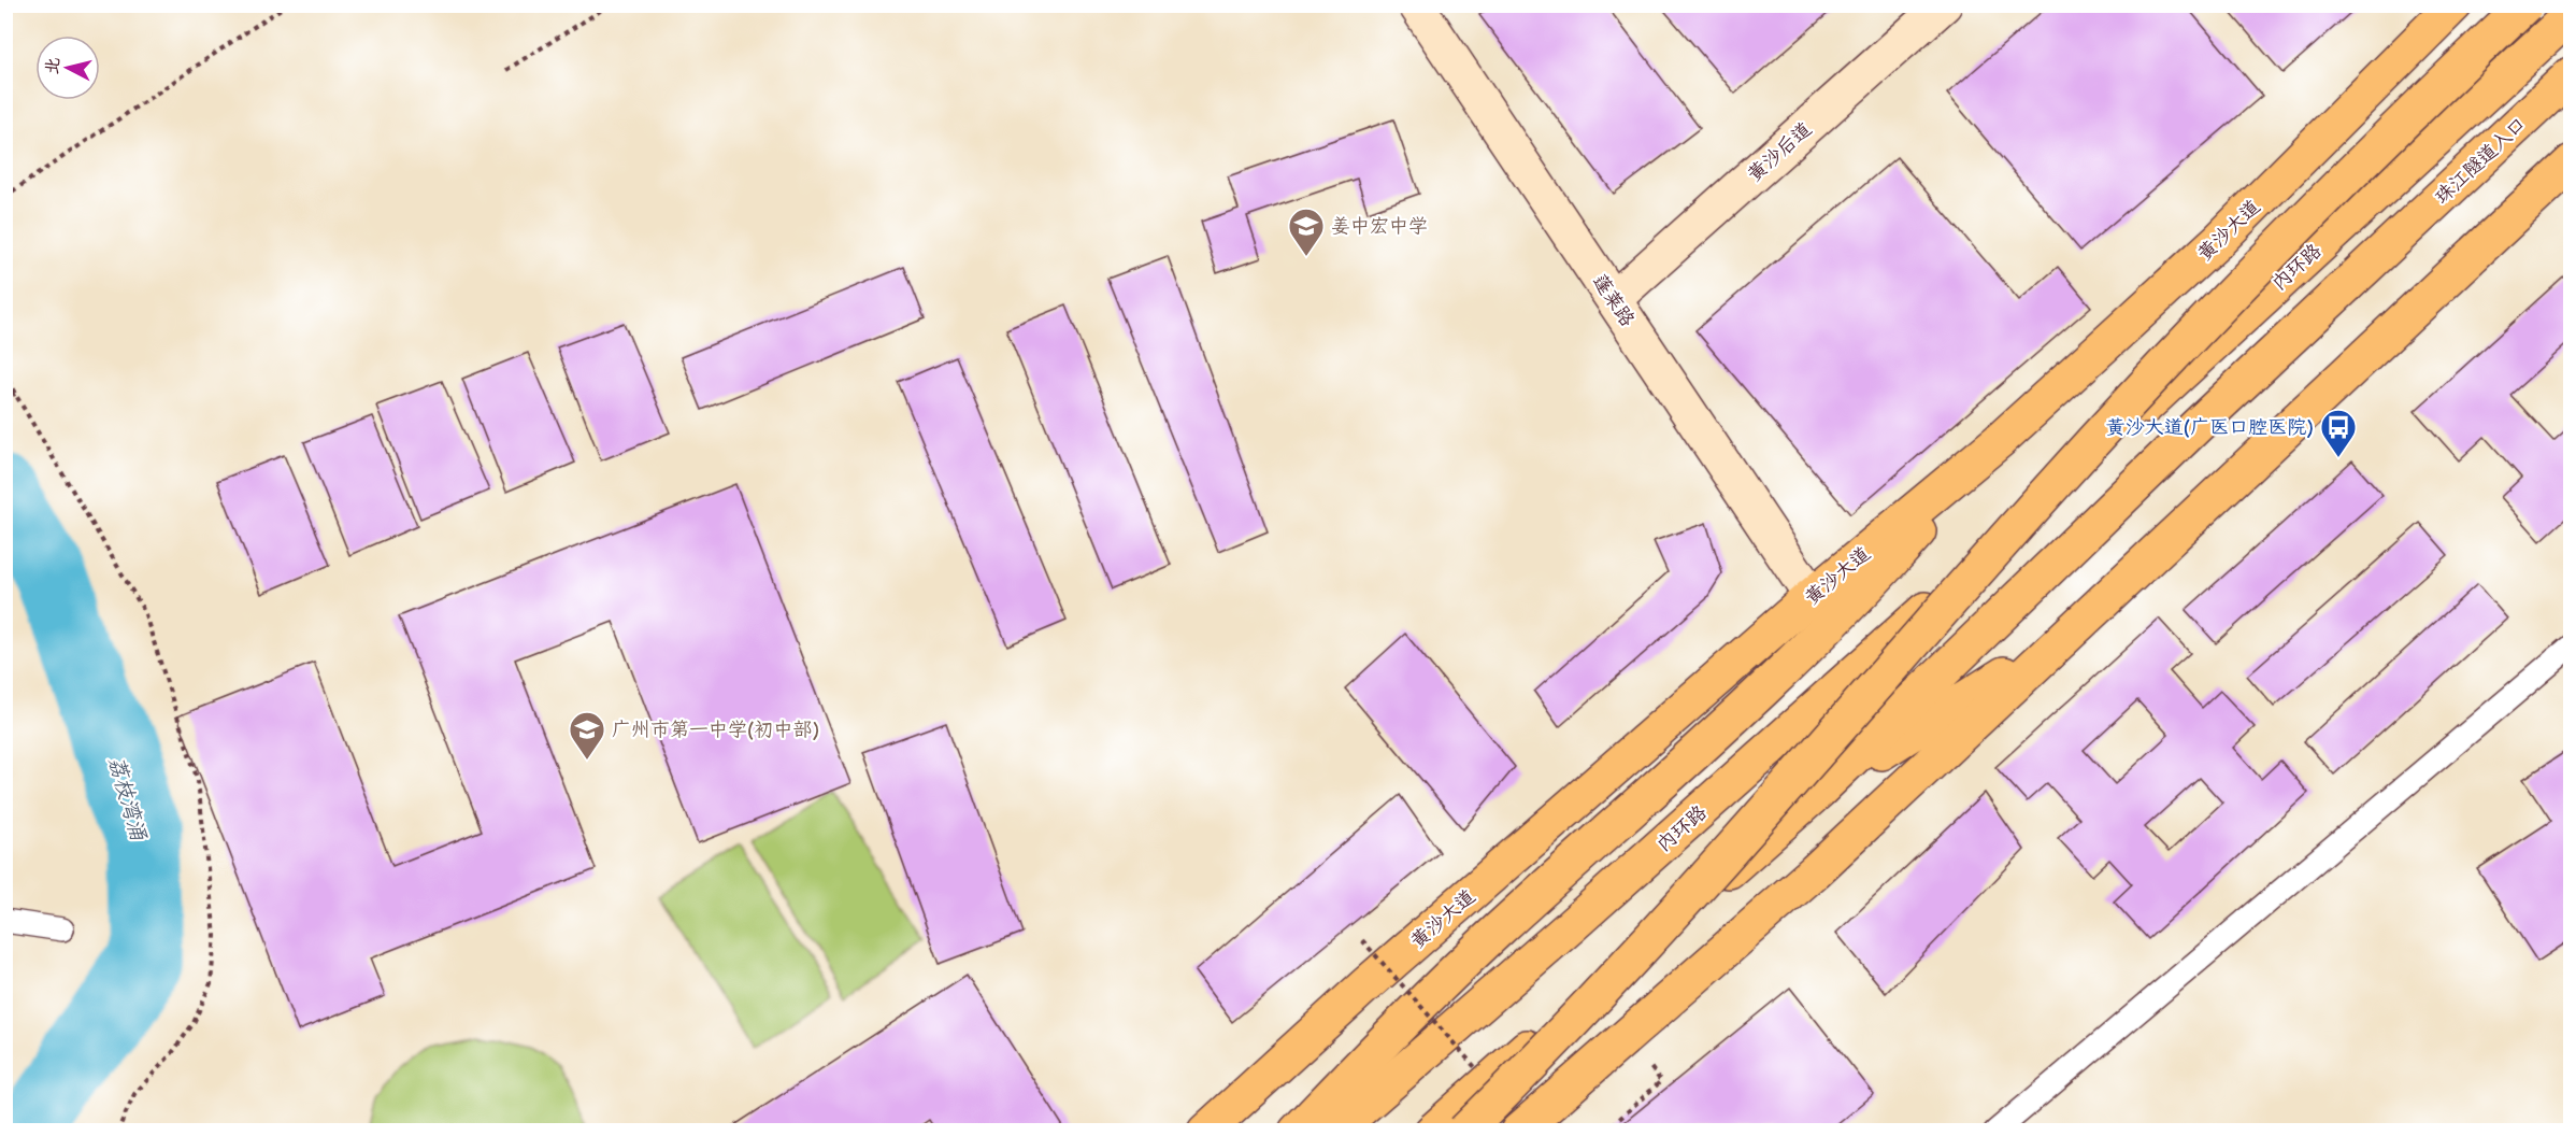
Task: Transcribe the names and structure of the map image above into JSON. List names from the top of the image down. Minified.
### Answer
{"streets":{"highway":["珠江隧道入口","黄沙大道","内环路"],"street":["黄沙后道","蓬莱路"]},"crossings":[["黄沙后道","蓬莱路"],["黄沙大道","蓬莱路"]],"water":["荔枝湾涌"],"places":{"school or university":["姜中宏中学","广州市第一中学(初中部)"],"bus stop":["黄沙大道(广医口腔医院)"]},"north":"left"}
